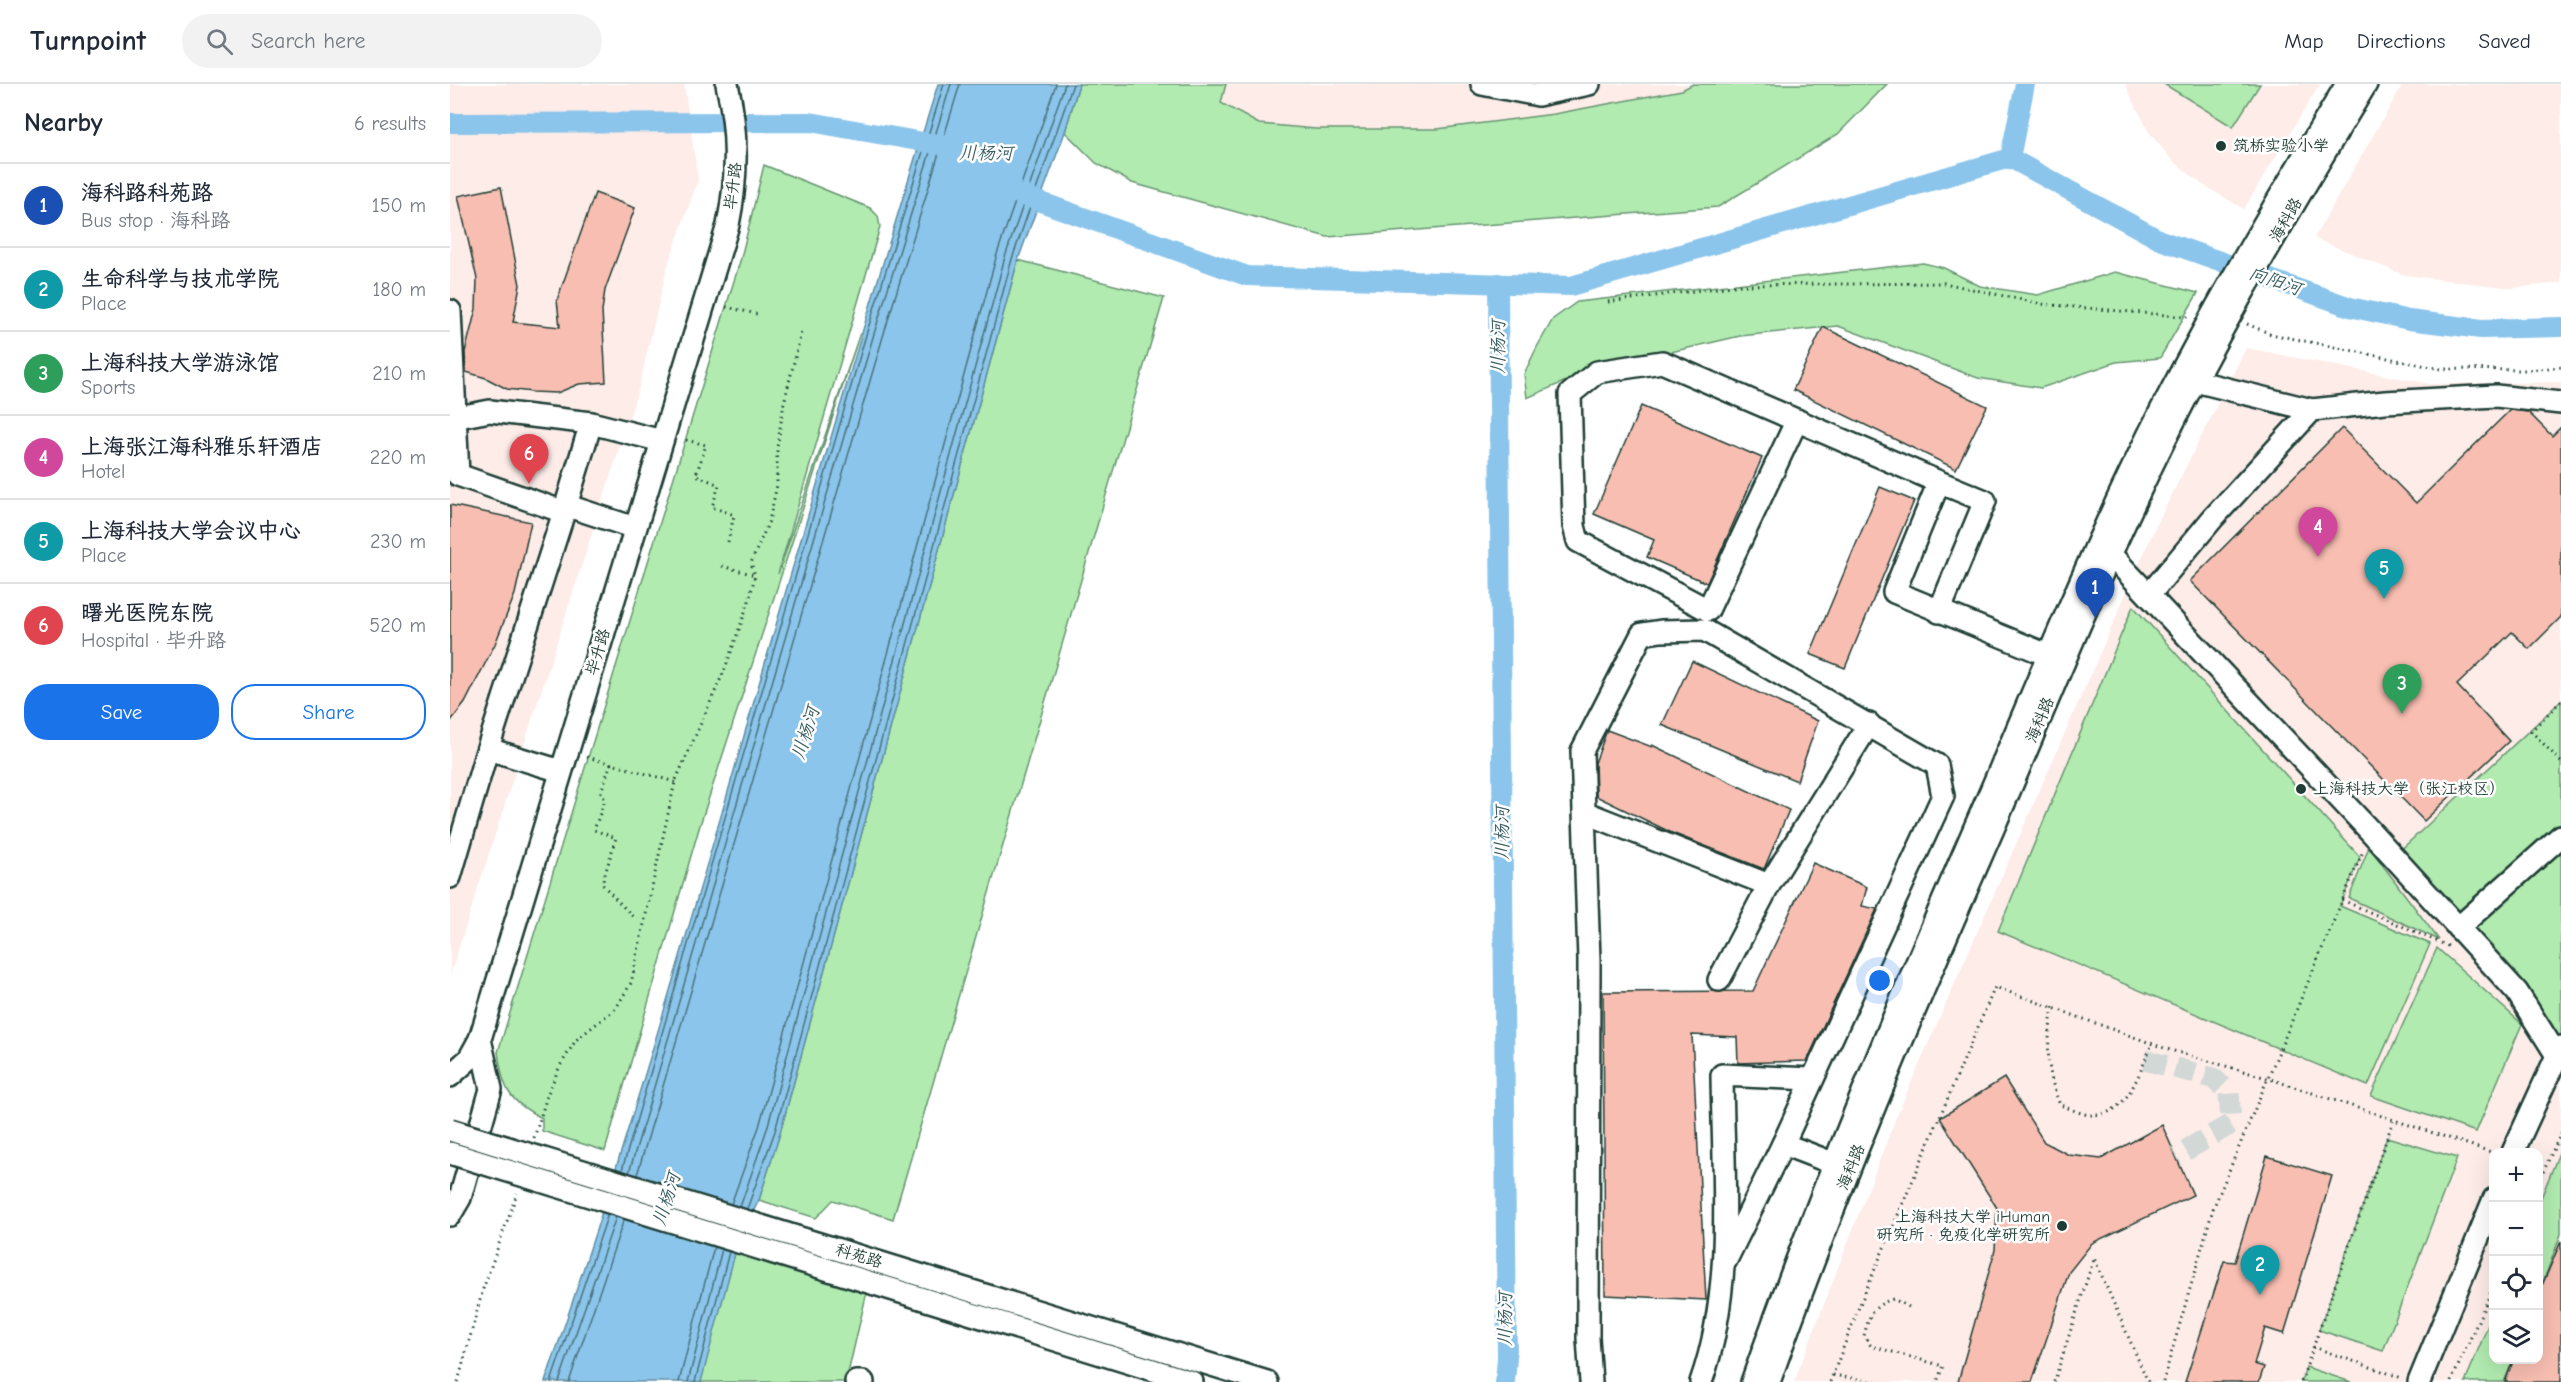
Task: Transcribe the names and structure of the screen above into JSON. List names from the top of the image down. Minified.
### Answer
{"streets":{"street":["毕升路","海科路","科苑路"]},"water":["川杨河","向阳河"],"places":["筑桥实验小学","上海科技大学（张江校区）","上海科技大学 iHuman 研究所 · 免疫化学研究所"],"page":{"header":"Turnpoint","search":"Search here","nav":["Map","Directions","Saved"],"heading":["Nearby","6 results"],"list":[{"mark":"1","name":"海科路科苑路","note":"Bus stop · 海科路","value":"150 m"},{"mark":"2","name":"生命科学与技术学院","note":"Place","value":"180 m"},{"mark":"3","name":"上海科技大学游泳馆","note":"Sports","value":"210 m"},{"mark":"4","name":"上海张江海科雅乐轩酒店","note":"Hotel","value":"220 m"},{"mark":"5","name":"上海科技大学会议中心","note":"Place","value":"230 m"},{"mark":"6","name":"曙光医院东院","note":"Hospital · 毕升路","value":"520 m"}],"pins":["6","4","5","1","3","2"],"buttons":["Save","Share"],"map_buttons":["+","−"]}}
